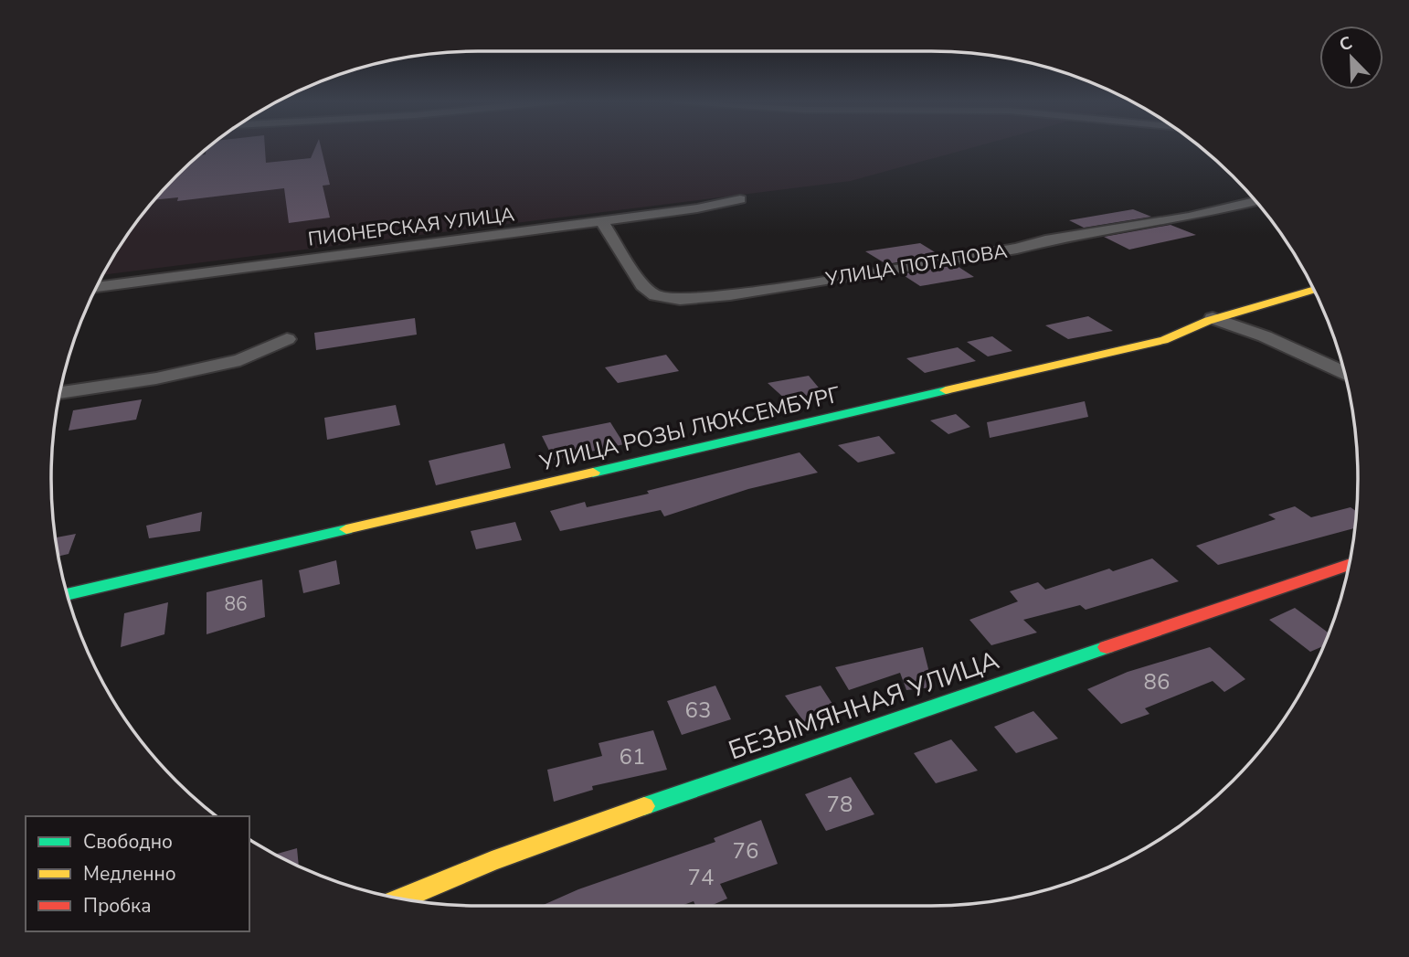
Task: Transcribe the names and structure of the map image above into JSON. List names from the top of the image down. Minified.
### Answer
{"streets":{"street":["ПИОНЕРСКАЯ УЛИЦА","УЛИЦА ПОТАПОВА","УЛИЦА РОЗЫ ЛЮКСЕМБУРГ","БЕЗЫМЯННАЯ УЛИЦА"]},"crossings":[["ПИОНЕРСКАЯ УЛИЦА","УЛИЦА ПОТАПОВА"]],"house_numbers":["86","86","63","61","78","76","74"],"legend":["Свободно","Медленно","Пробка"],"north":"top left"}
